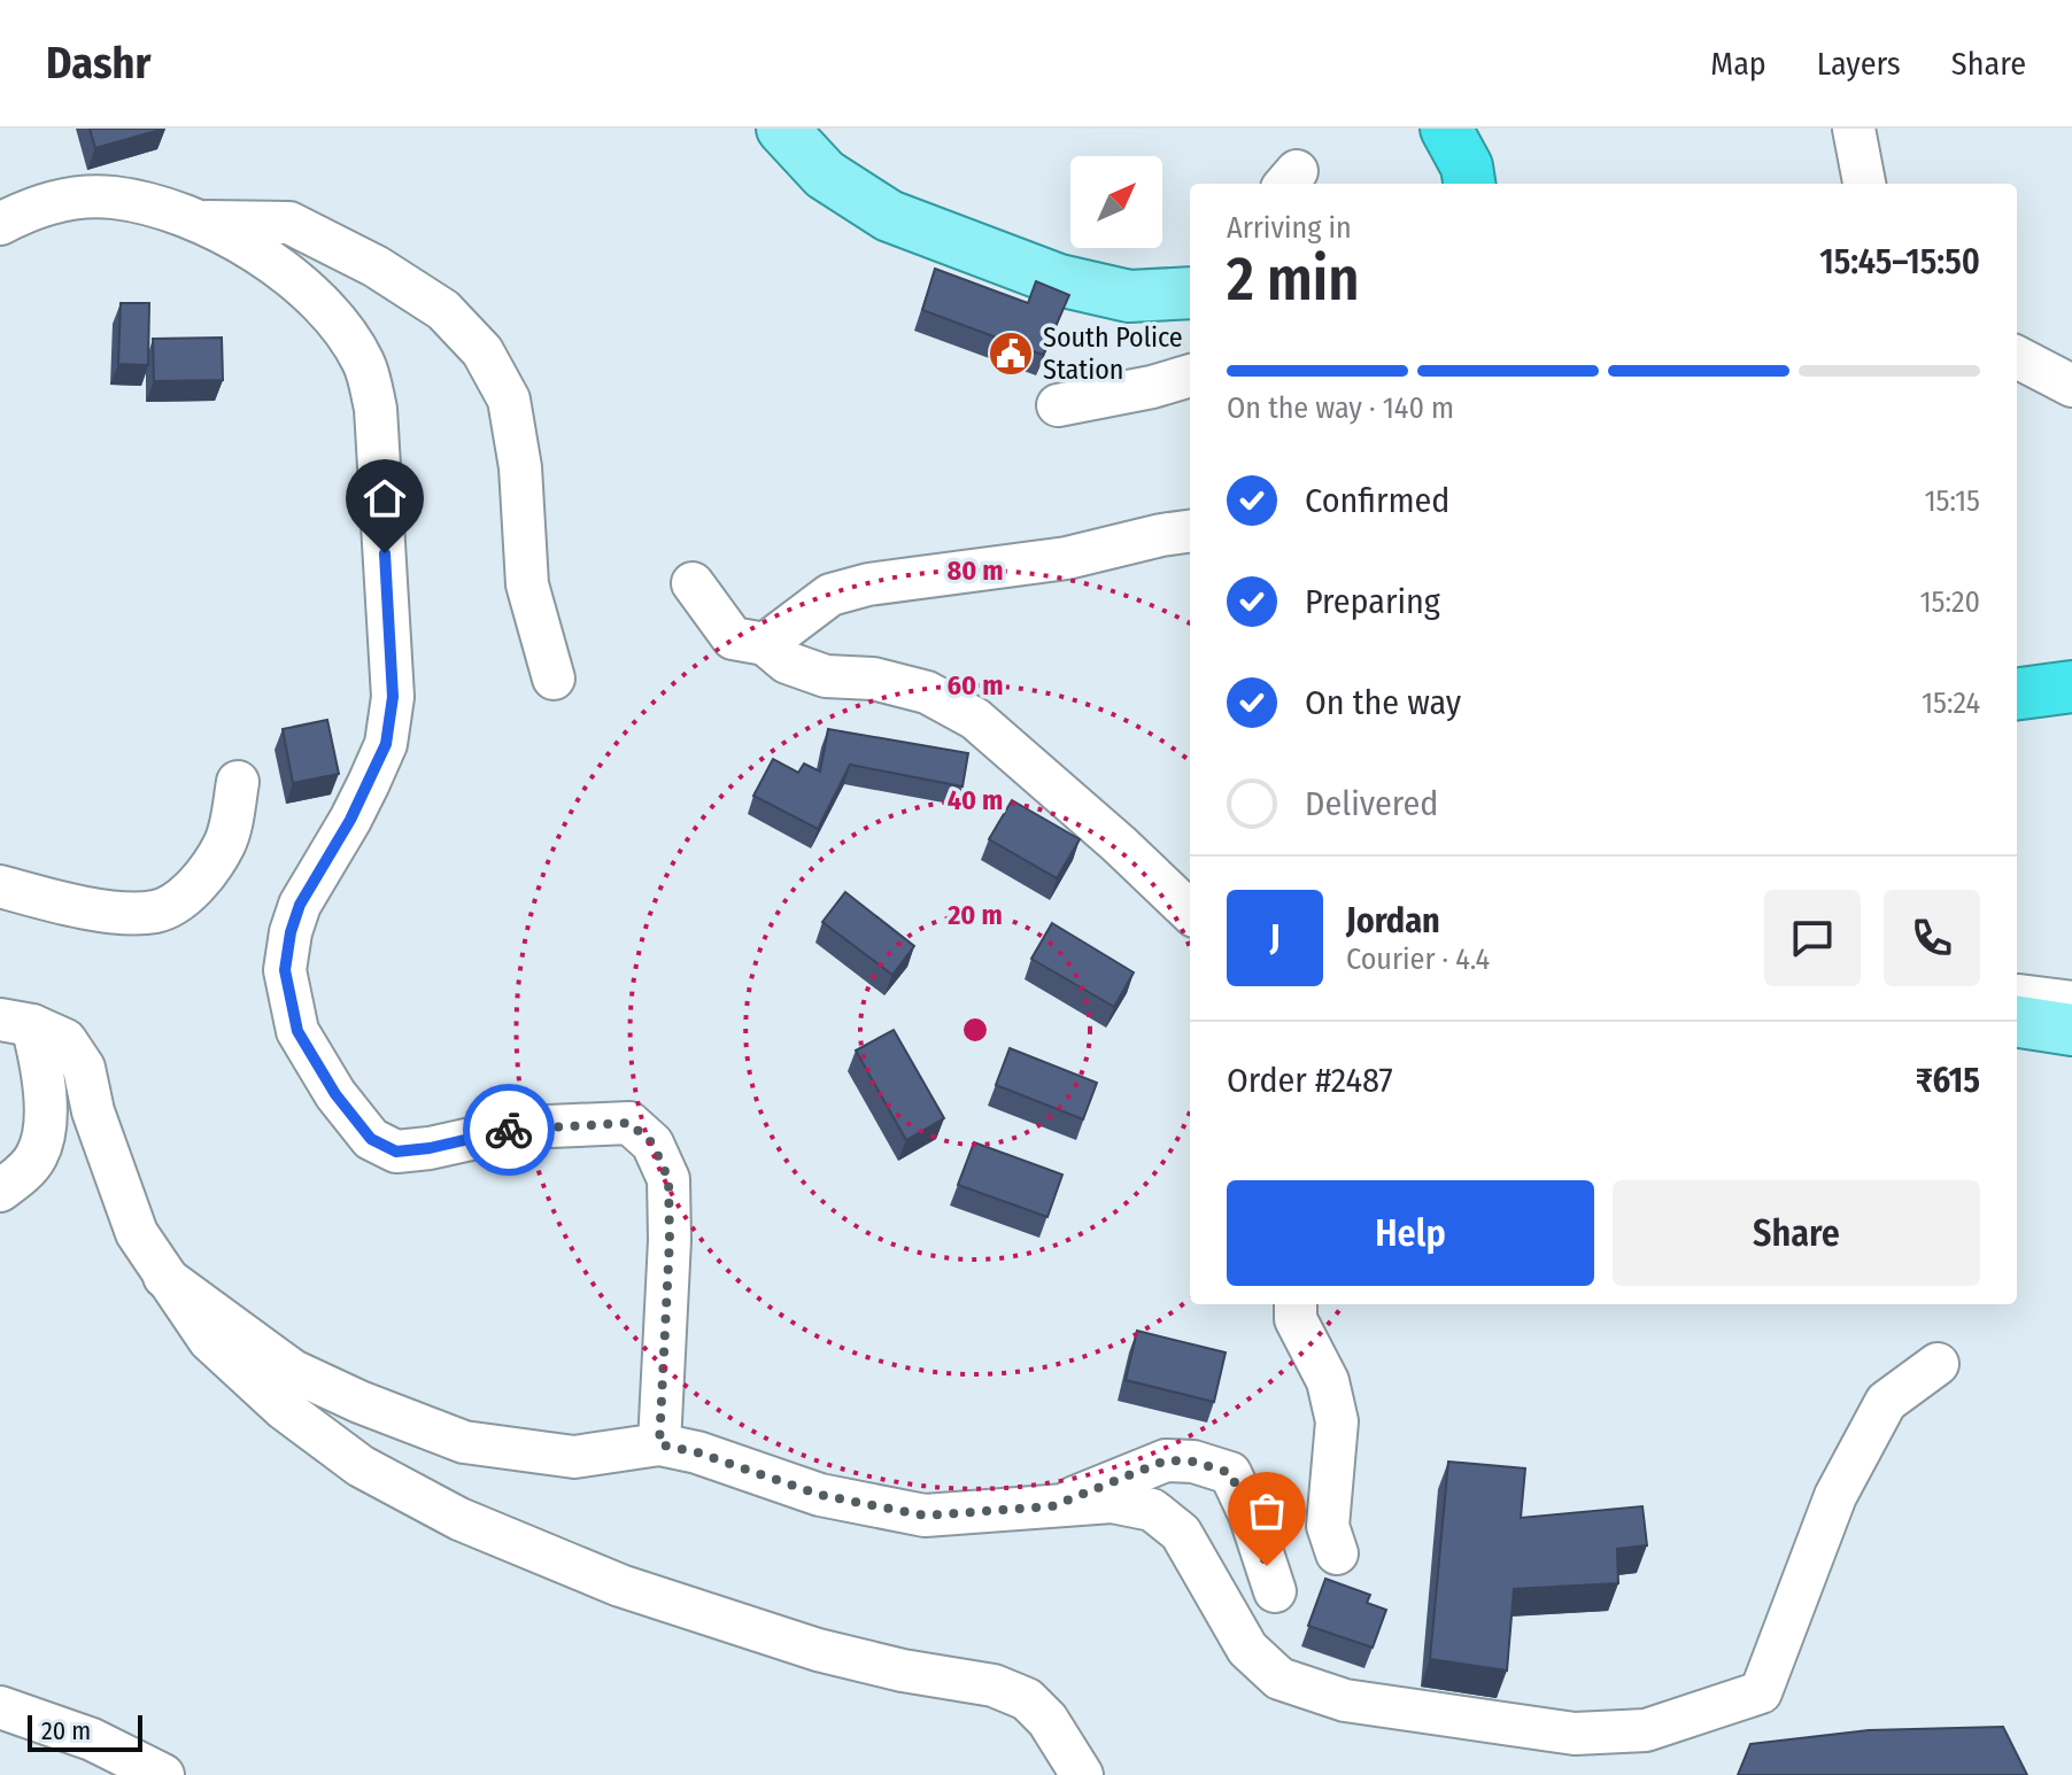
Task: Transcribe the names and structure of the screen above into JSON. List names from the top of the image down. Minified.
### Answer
{"places":{"public building":["South Police Station"]},"scale_bar":"20 m","north":"top right","page":{"header":"Dashr","nav":["Map","Layers","Share"],"heading":["2 min","Arriving in","15:45–15:50"],"panel":["Jordan","Courier · 4.4","Order #2487","₹615"],"bar":"On the way · 140 m","list":[["Confirmed","15:15"],["Preparing","15:20"],["On the way","15:24"],"Delivered"],"round":"J","buttons":["Help","Share"],"scale":"20 m"},"rings":["80 m","60 m","40 m","20 m"]}
